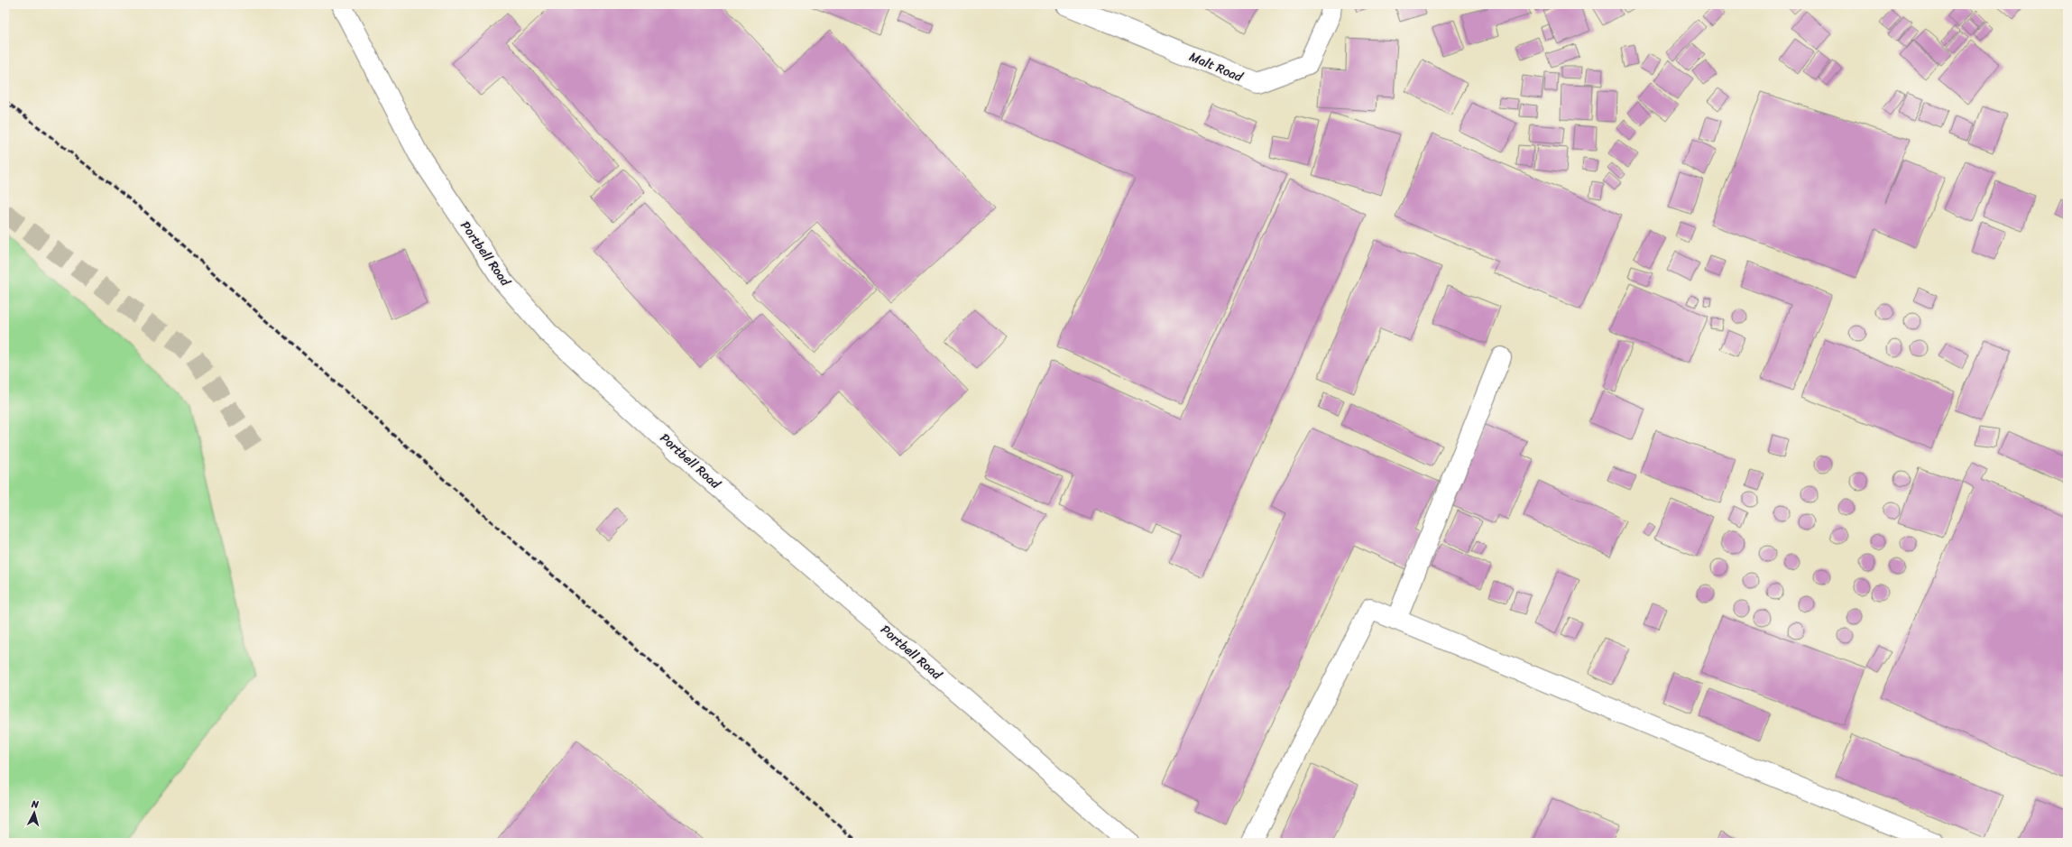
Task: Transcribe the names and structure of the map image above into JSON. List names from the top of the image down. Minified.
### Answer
{"streets":{"main road":["Malt Road","Portbell Road"]},"north":"top"}
